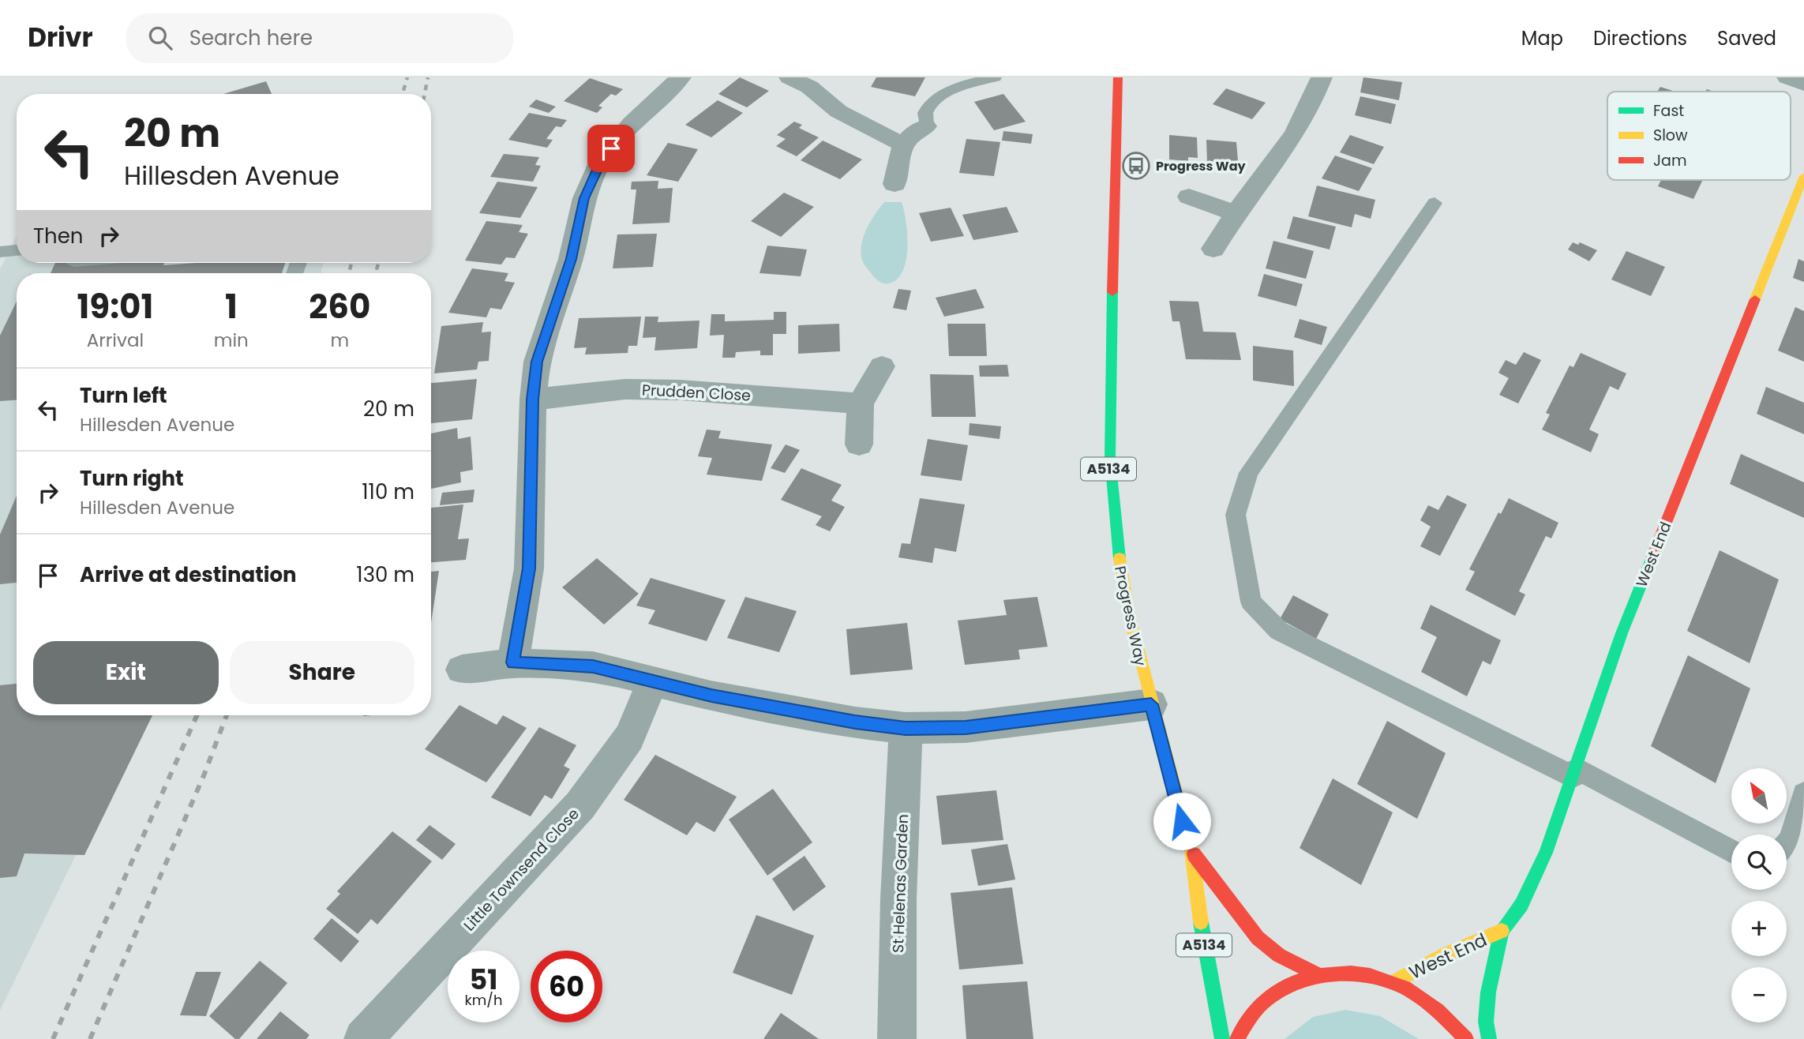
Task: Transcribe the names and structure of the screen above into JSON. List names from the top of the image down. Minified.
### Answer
{"streets":{"main road":["A5134","West End","Progress Way"],"street":["Prudden Close","Little Townsend Close","St Helenas Garden"]},"crossings":[["A5134","West End"],["A5134","Progress Way"]],"places":{"bus stop":["Progress Way"]},"legend":["Fast","Slow","Jam"],"north":"top left","page":{"header":"Drivr","search":"Search here","nav":["Map","Directions","Saved"],"turn":["20 m","Hillesden Avenue"],"then":"Then","eta":["19:01","Arrival","1","min","260","m"],"list":[{"name":"Turn left","note":"Hillesden Avenue","value":"20 m"},{"name":"Turn right","note":"Hillesden Avenue","value":"110 m"},{"name":"Arrive at destination","value":"130 m"}],"buttons":["Exit","Share"],"map_buttons":["+","−"],"speed":"51 km/h","limit":"60"}}
